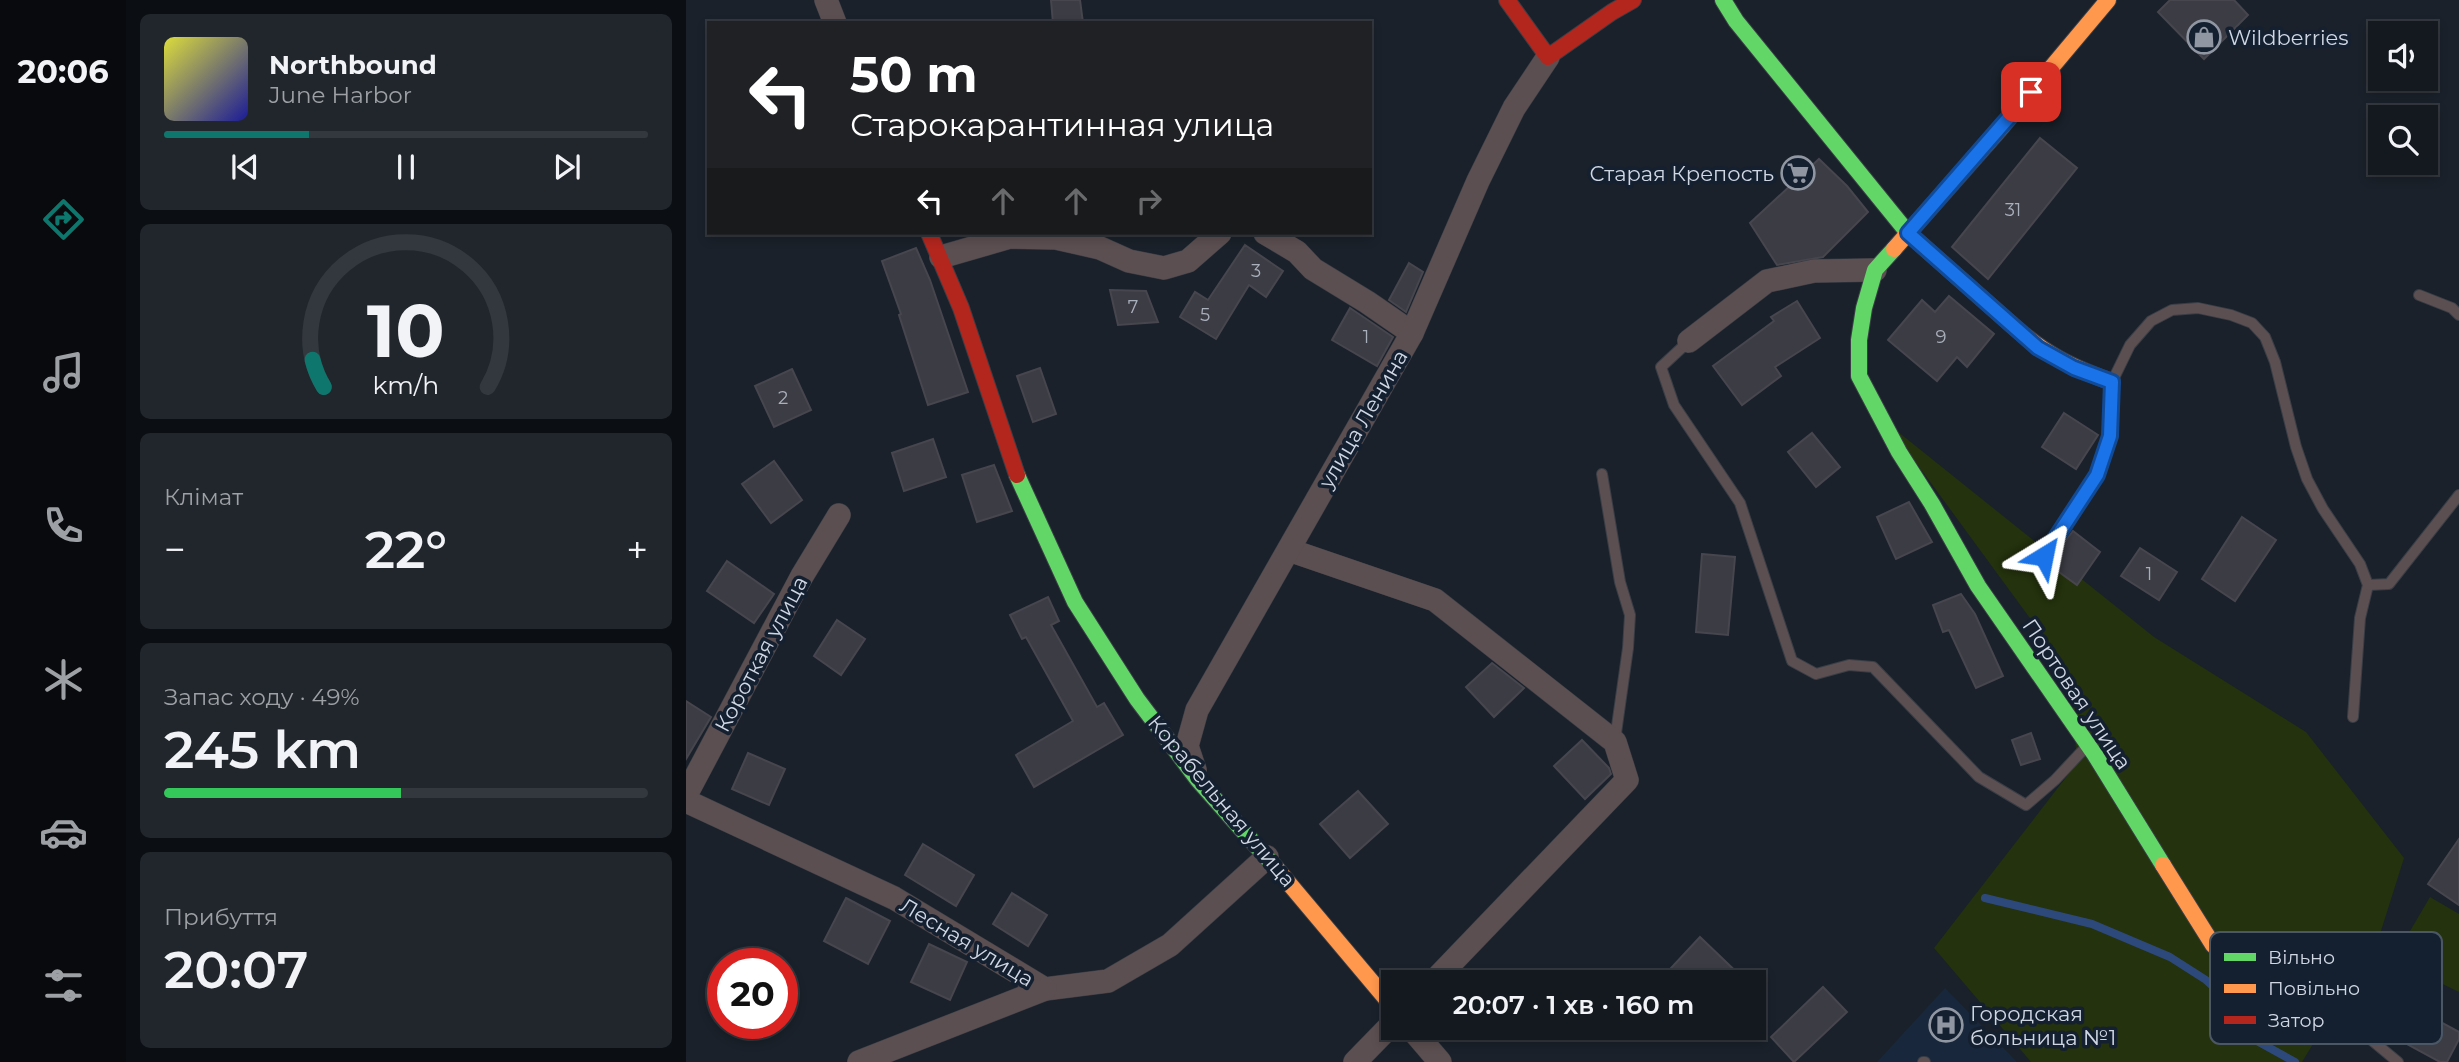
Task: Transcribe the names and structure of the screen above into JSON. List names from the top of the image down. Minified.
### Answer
{"streets":{"street":["улица Ленина","Короткая улица","Портовая улица","Корабельная улица","Лесная улица"]},"crossings":[["улица Ленина","Корабельная улица"],["Корабельная улица","Лесная улица"]],"places":{"shop":["Wildberries"],"supermarket":["Старая Крепость"],"hospital":["Городская больница №1"]},"house_numbers":["31","3","7","5","1","9","2","1"],"legend":["Вільно","Повільно","Затор"],"page":{"tabs":"20:06","turn":["50 m","Старокарантинная улица"],"song":["Northbound","June Harbor"],"tile":["Клімат",["Запас ходу · 49%","245 km"],["Прибуття","20:07"]],"heat":["−","22°","+"],"limit":"20","trip":"20:07 · 1 хв · 160 m","gauge":["10","km/h"]}}
